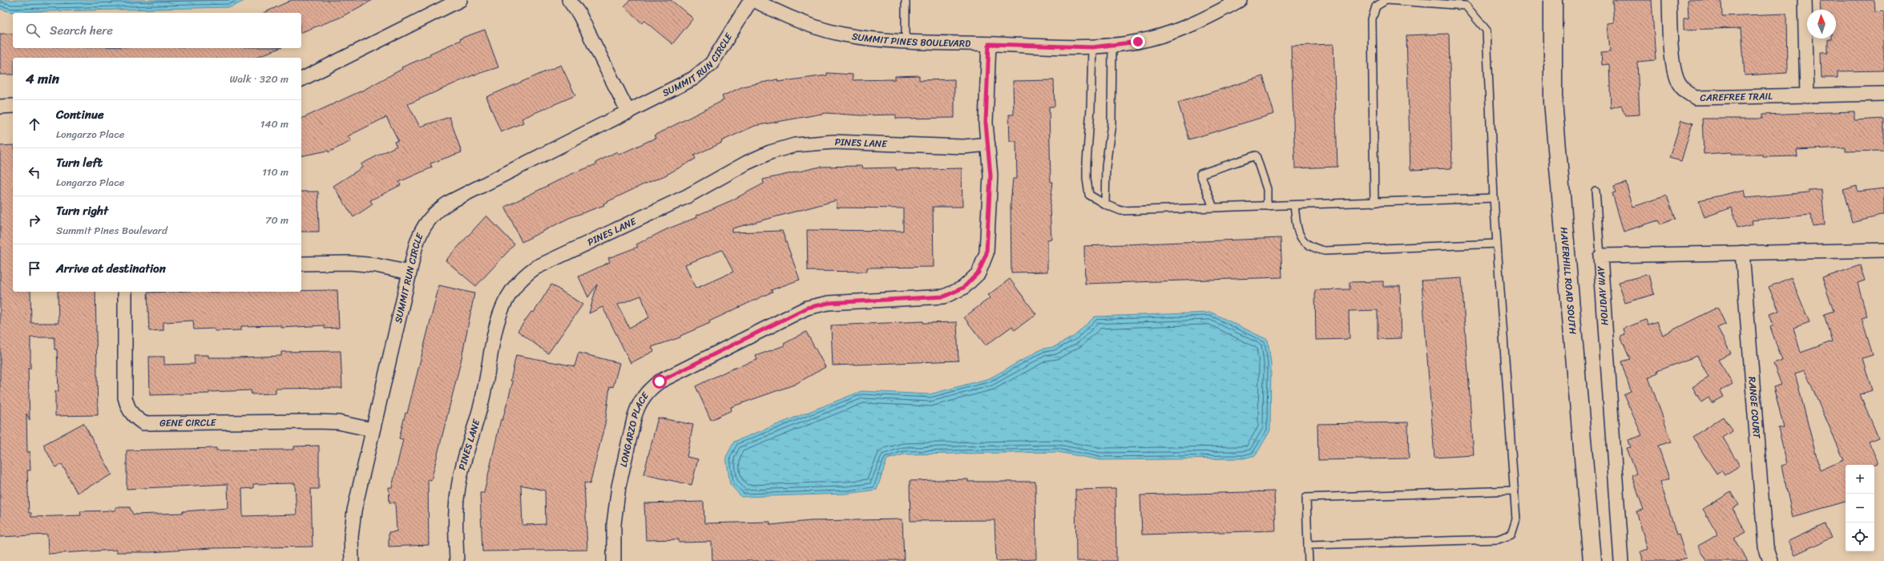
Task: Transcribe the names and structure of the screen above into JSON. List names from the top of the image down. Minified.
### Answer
{"streets":{"street":["SUMMIT PINES BOULEVARD","SUMMIT RUN CIRCLE","CAREFREE TRAIL","PINES LANE","HAVERHILL ROAD SOUTH","HOLIDAY WAY","RANGE COURT","GENE CIRCLE","LONGARZO PLACE"]},"crossings":[["SUMMIT PINES BOULEVARD","LONGARZO PLACE"],["SUMMIT RUN CIRCLE","GENE CIRCLE"],["PINES LANE","LONGARZO PLACE"],["HOLIDAY WAY","RANGE COURT"]],"north":"top","page":{"search":"Search here","heading":["4 min","Walk · 320 m"],"list":[["Continue","Longarzo Place","140 m"],["Turn left","Longarzo Place","110 m"],["Turn right","Summit Pines Boulevard","70 m"],"Arrive at destination"],"map_buttons":["+","−"]}}
